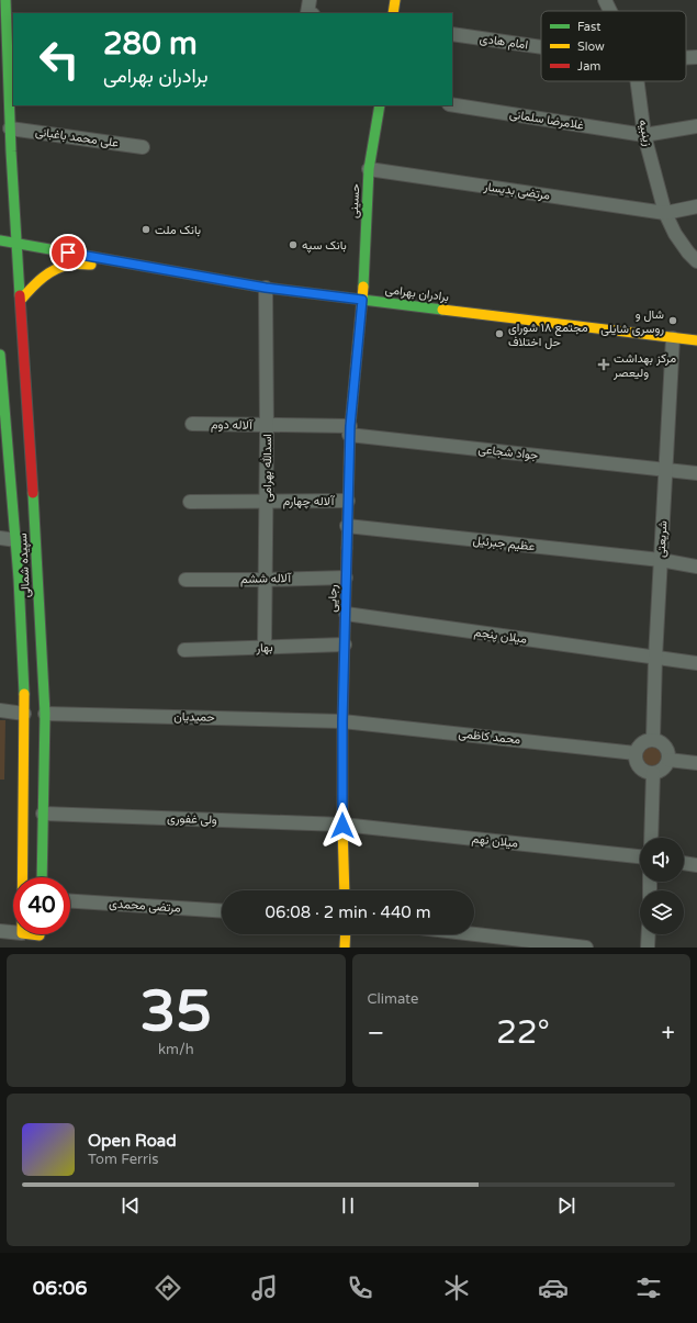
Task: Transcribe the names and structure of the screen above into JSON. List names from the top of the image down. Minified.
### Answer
{"streets":{"main road":["حسینی","برادران بهرامی","سپیده شمالی","رجایی"],"street":["امام هادی","غلامرضا سلمانی","زینبیه","علی محمد باغبانی","مرتضی بدیسار","آلاله دوم","جواد شجاعی","اسدالله بهرامی","آلاله چهارم","شریعتی","عظیم جبرئیل","آلاله ششم","میلان پنجم","بهار","حمیدیان","محمد کاظمی","ولی غفوری","میلان نهم","مرتضی محمدی"]},"crossings":[["غلامرضا سلمانی","زینبیه"],["زینبیه","مرتضی بدیسار"],["علی محمد باغبانی","سپیده شمالی"],["مرتضی بدیسار","حسینی"],["حسینی","برادران بهرامی"],["حسینی","رجایی"],["برادران بهرامی","اسدالله بهرامی"],["برادران بهرامی","شریعتی"],["برادران بهرامی","رجایی"],["آلاله دوم","جواد شجاعی"],["آلاله دوم","اسدالله بهرامی"],["آلاله دوم","رجایی"],["جواد شجاعی","شریعتی"],["جواد شجاعی","رجایی"],["اسدالله بهرامی","آلاله چهارم"],["اسدالله بهرامی","آلاله ششم"],["اسدالله بهرامی","بهار"],["آلاله چهارم","رجایی"],["شریعتی","عظیم جبرئیل"],["شریعتی","میلان پنجم"],["شریعتی","محمد کاظمی"],["عظیم جبرئیل","رجایی"],["سپیده شمالی","حمیدیان"],["سپیده شمالی","ولی غفوری"],["آلاله ششم","رجایی"],["رجایی","میلان پنجم"],["رجایی","بهار"],["رجایی","حمیدیان"],["رجایی","محمد کاظمی"],["رجایی","ولی غفوری"],["رجایی","میلان نهم"],["حمیدیان","محمد کاظمی"],["ولی غفوری","میلان نهم"]],"places":{"other":["بانک ملت","بانک سپه","شال و روسری شایلی","مجتمع ۱۸ شورای حل اختلاف"],"health":["مرکز بهداشت ولیعصر"]},"legend":["Fast","Slow","Jam"],"page":{"turn":["280 m","برادران بهرامی"],"limit":"40","trip":"06:08 · 2 min · 440 m","tile":[["35","km/h"],"Climate"],"heat":["−","22°","+"],"song":["Open Road","Tom Ferris"],"tabs":"06:06"}}
